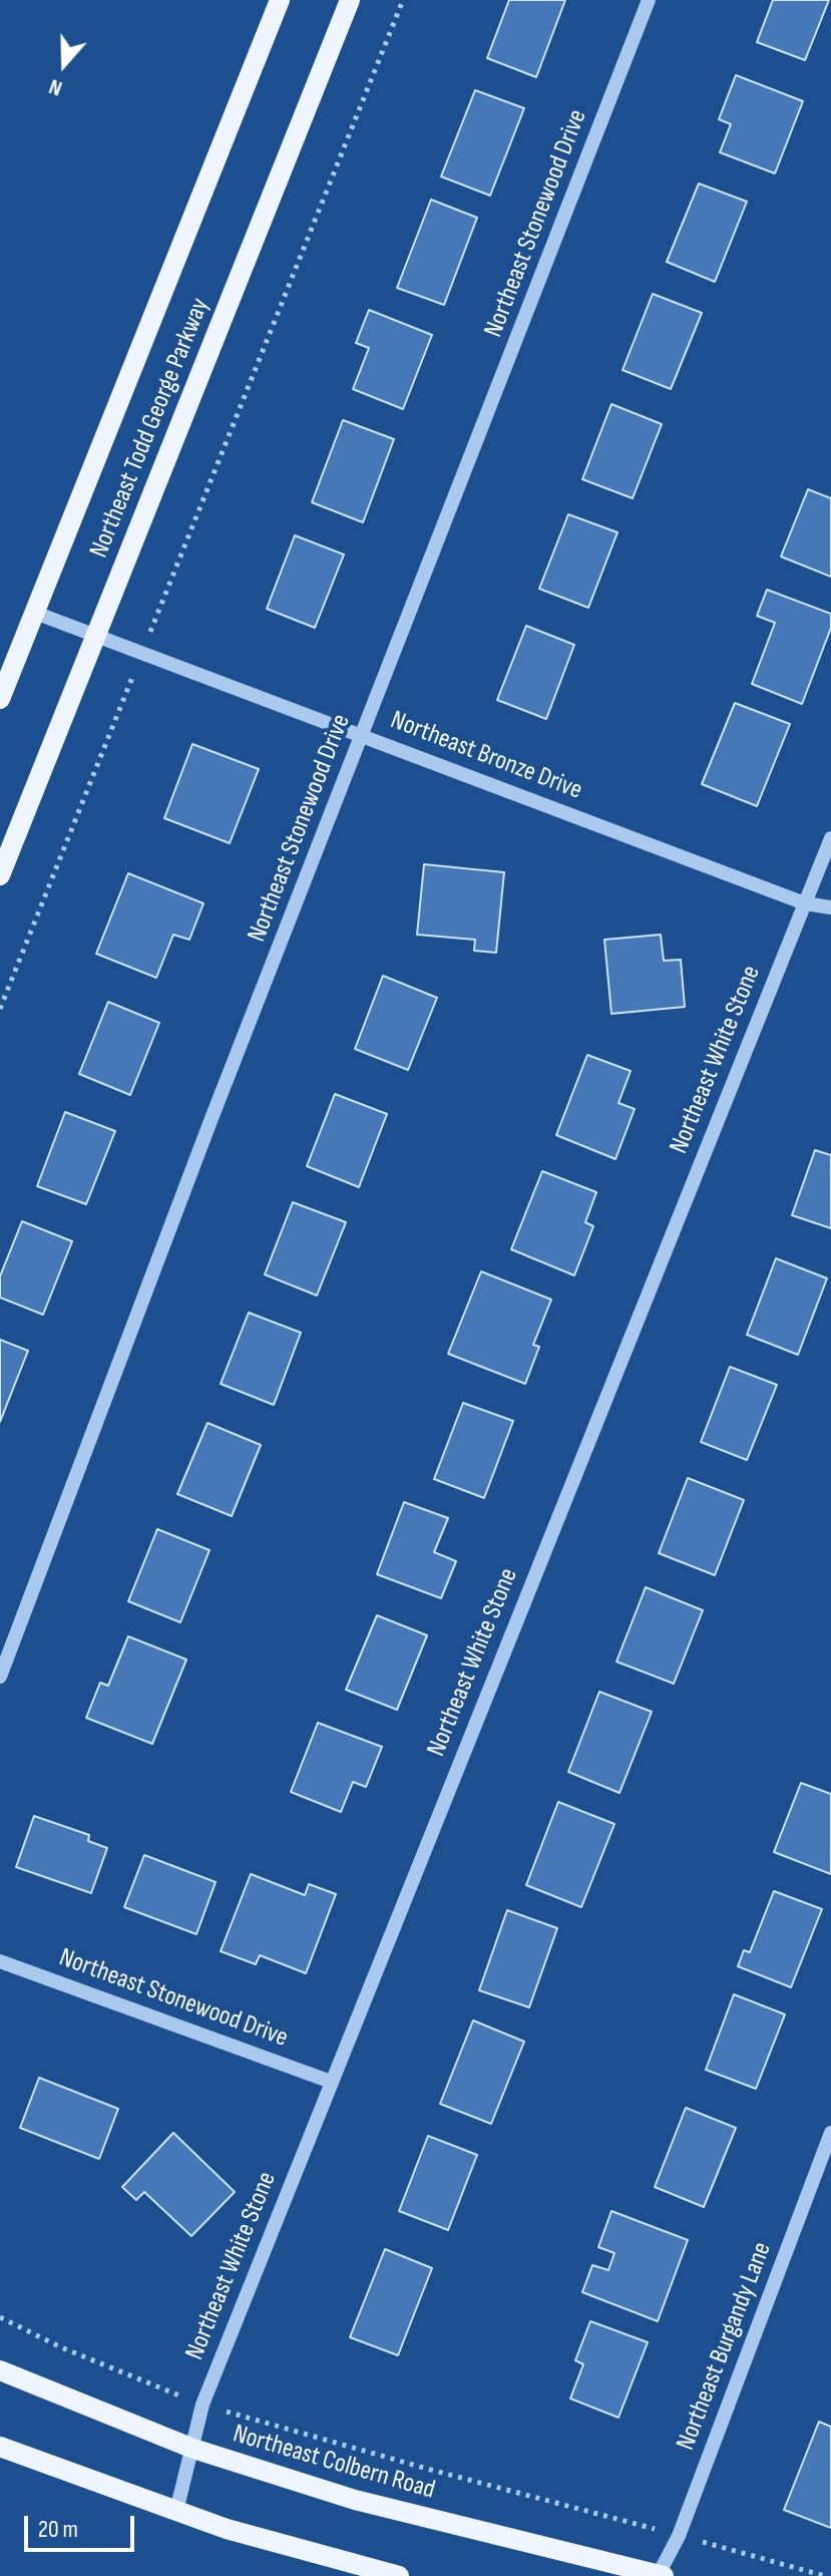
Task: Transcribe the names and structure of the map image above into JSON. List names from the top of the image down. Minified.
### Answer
{"streets":{"main road":["Northeast Todd George Parkway","Northeast Colbern Road"],"street":["Northeast Stonewood Drive","Northeast Bronze Drive","Northeast White Stone","Northeast Burgandy Lane"]},"crossings":[["Northeast Stonewood Drive","Northeast Bronze Drive"],["Northeast Stonewood Drive","Northeast White Stone"],["Northeast Todd George Parkway","Northeast Bronze Drive"],["Northeast Bronze Drive","Northeast White Stone"],["Northeast White Stone","Northeast Colbern Road"],["Northeast Burgandy Lane","Northeast Colbern Road"]],"scale_bar":"20 m","north":"bottom"}
